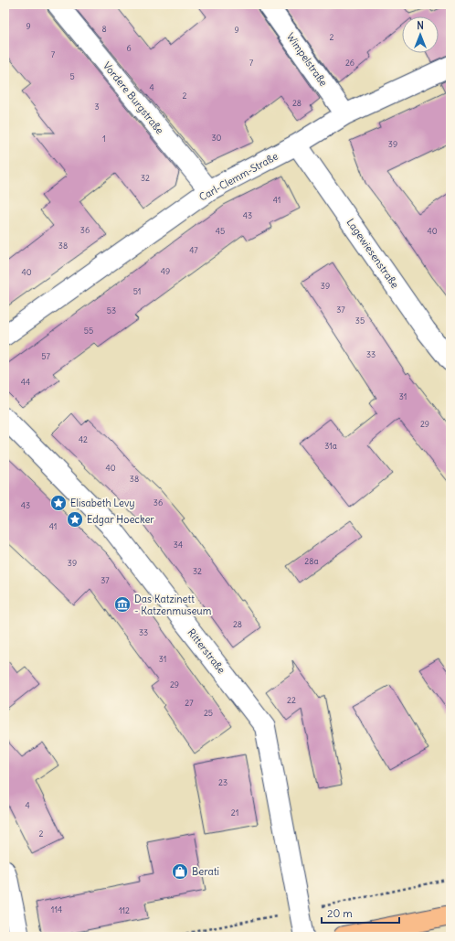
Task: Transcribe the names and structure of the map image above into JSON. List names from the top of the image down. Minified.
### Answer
{"streets":{"street":["Wimpelstraße","Vordere Burgstraße","Carl-Clemm-Straße","Lagewiesenstraße","Ritterstraße"]},"crossings":[["Wimpelstraße","Carl-Clemm-Straße"],["Vordere Burgstraße","Carl-Clemm-Straße"],["Carl-Clemm-Straße","Lagewiesenstraße"]],"places":{"place":["Elisabeth Levy","Edgar Hoecker"],"museum":["Das Katzinett - Katzenmuseum"],"shop":["Berati"]},"house_numbers":["9","8","9","2","6","7","7","26","5","4","2","28","3","30","1","39","32","41","43","36","45","40","38","47","49","40","39","51","37","53","35","55","33","57","44","31","29","42","31a","40","38","36","43","41","34","28a","39","32","37","28","33","31","29","22","27","25","23","4","21","2","114","112"],"scale_bar":"20 m","north":"top"}
